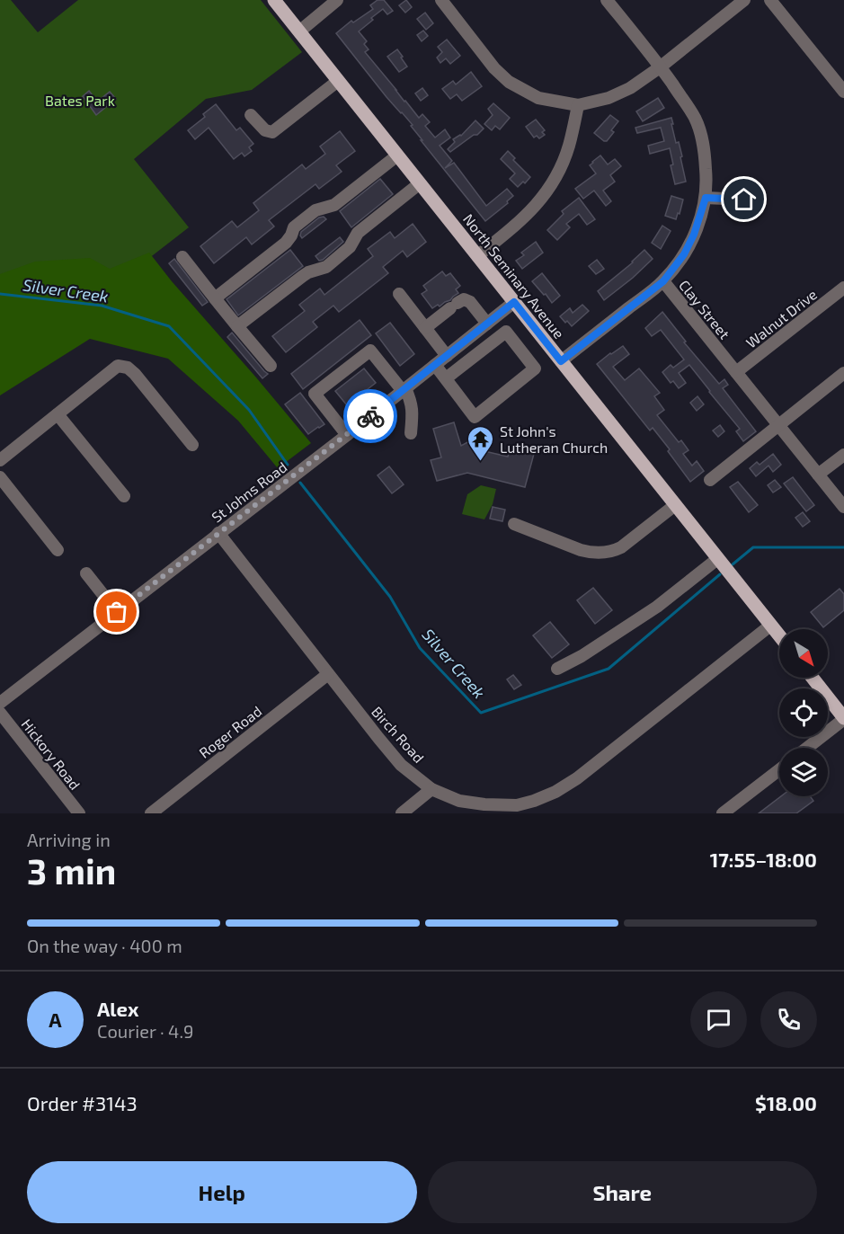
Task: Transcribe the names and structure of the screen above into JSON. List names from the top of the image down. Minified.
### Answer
{"streets":{"main road":["North Seminary Avenue"],"street":["Clay Street","Walnut Drive","St Johns Road","Roger Road","Birch Road","Hickory Road"]},"crossings":[["North Seminary Avenue","St Johns Road"],["North Seminary Avenue","Birch Road"],["Clay Street","Walnut Drive"],["St Johns Road","Birch Road"],["Roger Road","Birch Road"]],"water":["Silver Creek"],"parks":["Bates Park"],"places":{"temple":["St John's Lutheran Church"]},"north":"bottom right","page":{"heading":["3 min","Arriving in","17:55–18:00"],"panel":["Alex","Courier · 4.9","Order #3143","$18.00"],"bar":"On the way · 400 m","round":"A","buttons":["Help","Share"]}}
